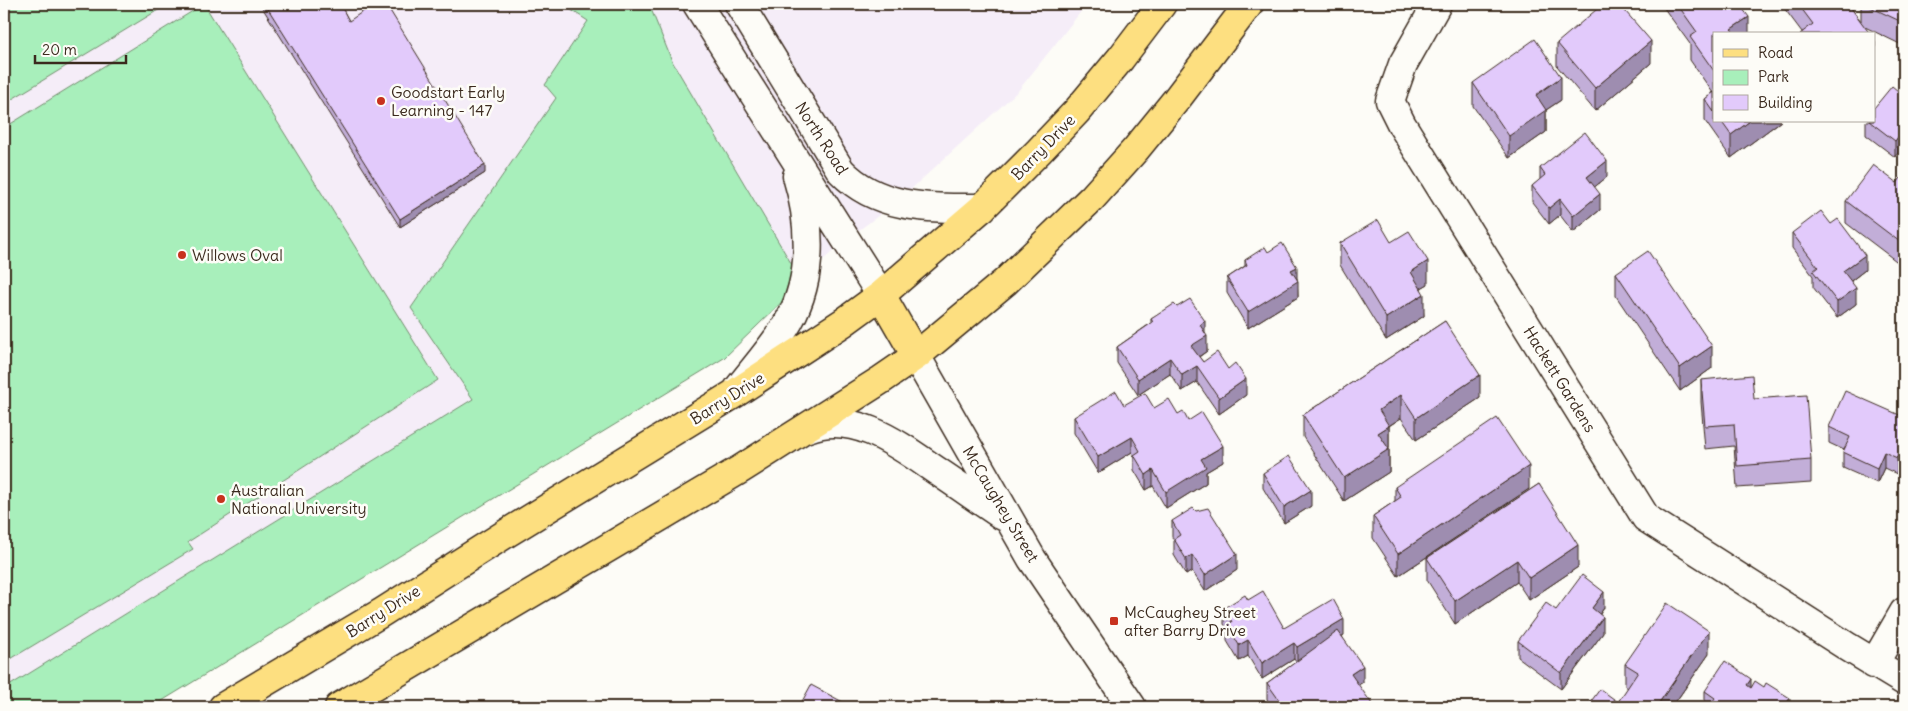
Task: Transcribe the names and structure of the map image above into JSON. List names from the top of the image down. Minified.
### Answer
{"streets":{"main road":["Barry Drive","McCaughey Street"],"street":["North Road","Hackett Gardens"]},"crossings":[["North Road","Barry Drive"],["Barry Drive","McCaughey Street"]],"places":{"other":["Goodstart Early Learning - 147","Willows Oval","Australian National University"],"transit":["McCaughey Street after Barry Drive"]},"legend":["Road","Park","Building"],"scale_bar":"20 m"}
